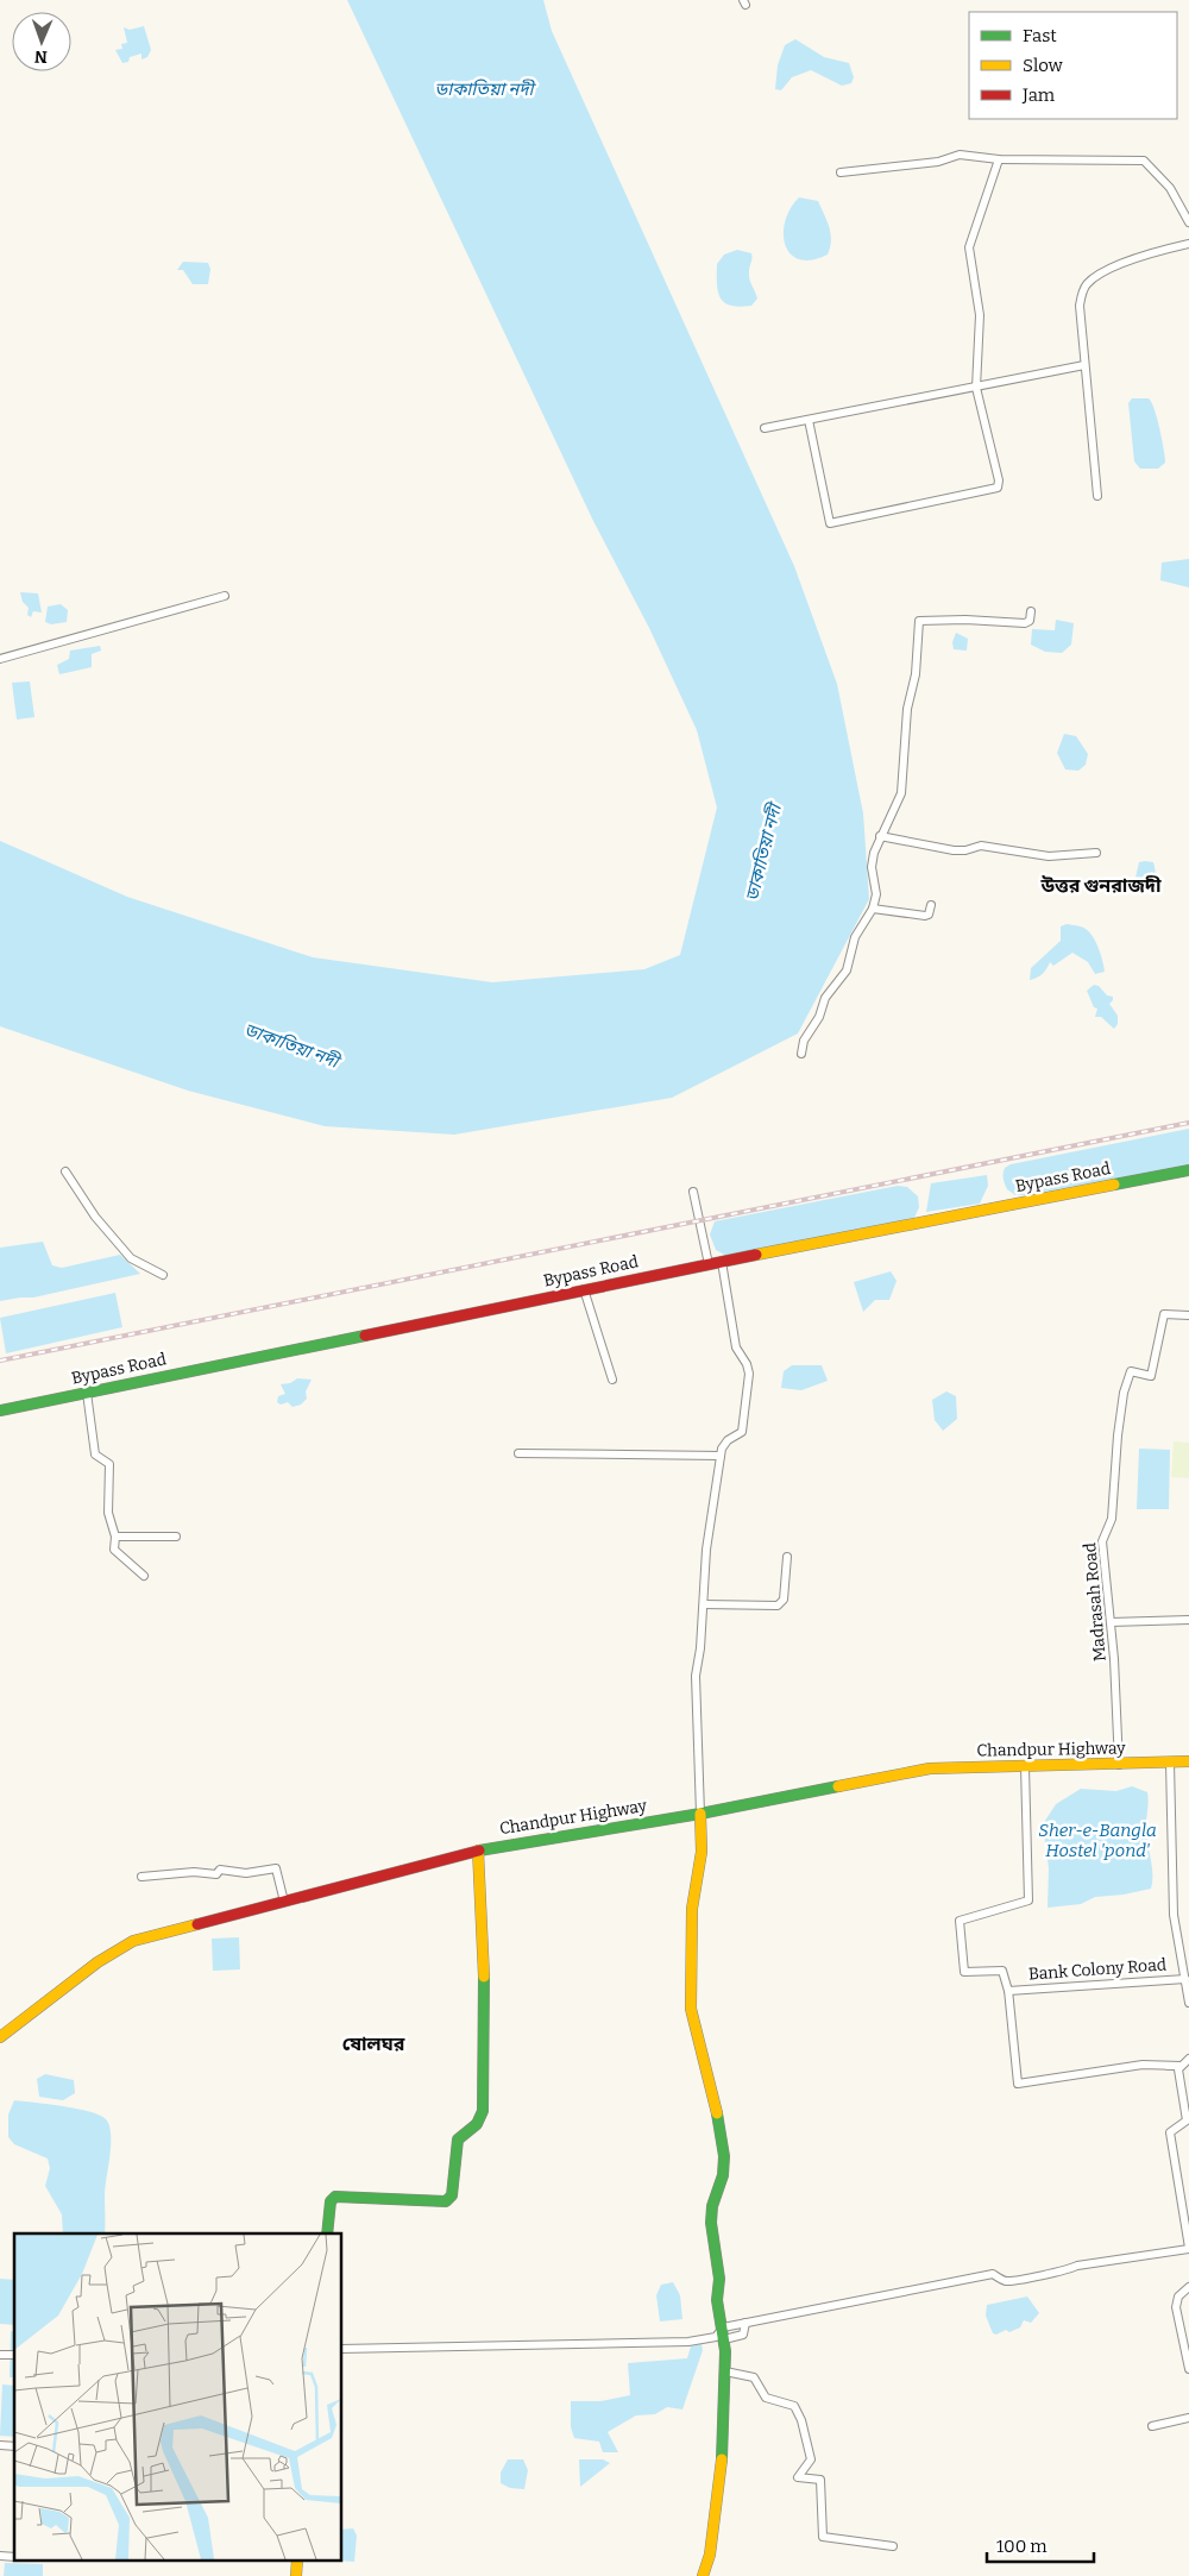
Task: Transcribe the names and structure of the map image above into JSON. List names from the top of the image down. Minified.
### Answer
{"streets":{"street":["Bypass Road","Madrasah Road","Chandpur Highway","Bank Colony Road"]},"crossings":[["Madrasah Road","Chandpur Highway"],["Chandpur Highway","Bank Colony Road"]],"districts":["উত্তর গুনরাজদী","ষোলঘর"],"water":["ডাকাতিয়া নদী","Sher-e-Bangla Hostel 'pond'"],"legend":["Fast","Slow","Jam"],"scale_bar":"100 m","north":"bottom"}
